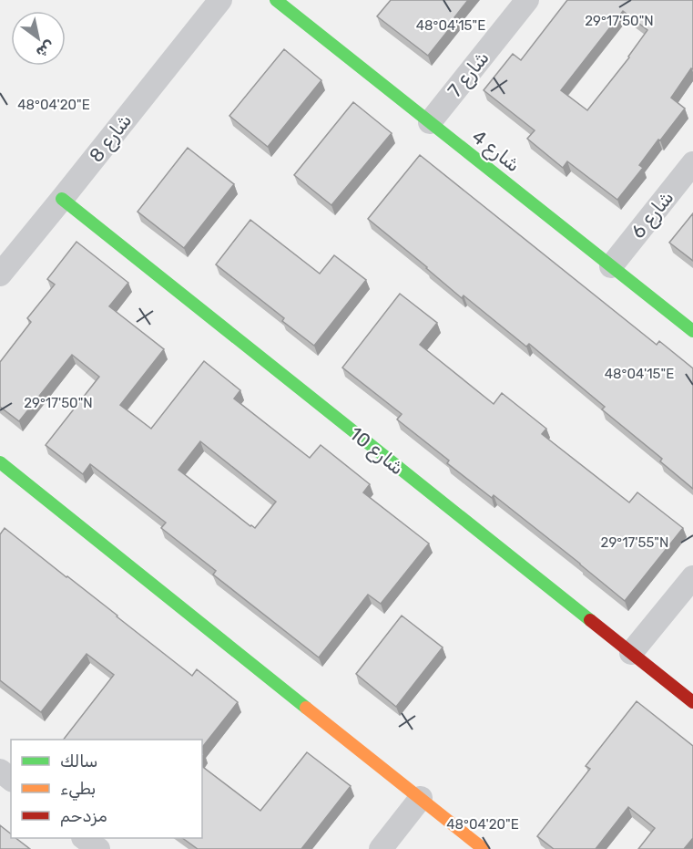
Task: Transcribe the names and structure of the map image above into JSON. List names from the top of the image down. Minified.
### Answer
{"streets":{"street":["شارع 7","شارع 8","شارع 4","شارع 6","شارع 10"]},"crossings":[["شارع 7","شارع 4"],["شارع 8","شارع 10"],["شارع 4","شارع 6"]],"legend":["سالك","بطيء","مزدحم"],"north":"bottom right","coordinates":["29°17'50\"N","48°04'15\"E","48°04'20\"E","29°17'55\"N"]}
